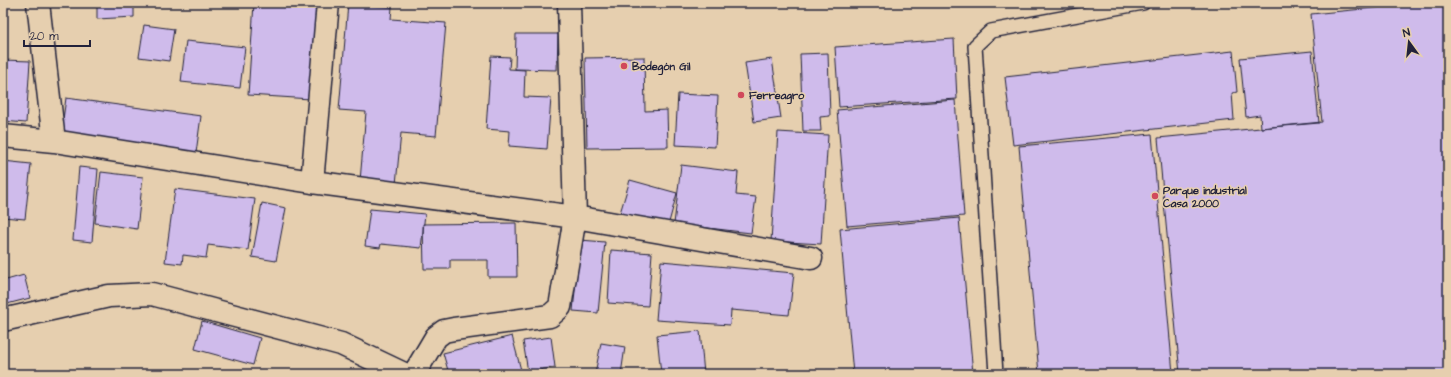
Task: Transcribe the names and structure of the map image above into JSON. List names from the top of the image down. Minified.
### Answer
{"places":["Bodegón Gil","Ferreagro","Parque industrial Casa 2000"],"scale_bar":"20 m","north":"top"}
